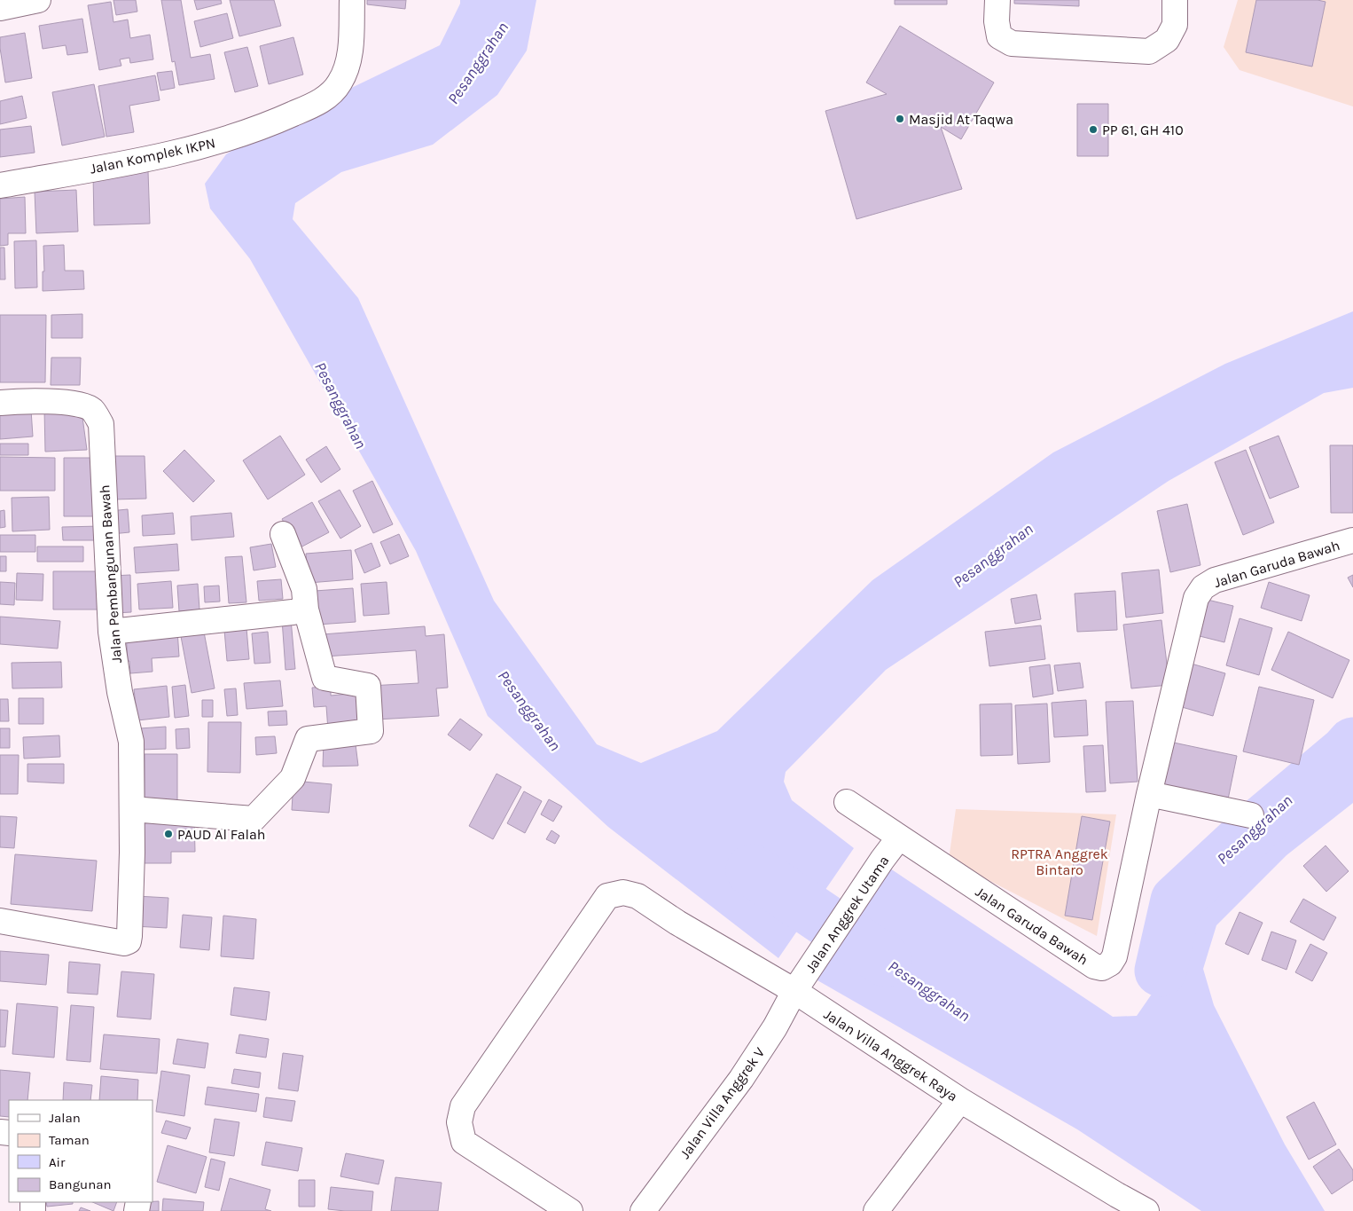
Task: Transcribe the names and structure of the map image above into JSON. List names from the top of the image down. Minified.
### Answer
{"streets":{"street":["Jalan Komplek IKPN","Jalan Garuda Bawah","Jalan Pembangunan Bawah","Jalan Anggrek Utama","Jalan Villa Anggrek Raya","Jalan Villa Anggrek V"]},"crossings":[["Jalan Garuda Bawah","Jalan Anggrek Utama"],["Jalan Anggrek Utama","Jalan Villa Anggrek Raya"],["Jalan Anggrek Utama","Jalan Villa Anggrek V"],["Jalan Villa Anggrek Raya","Jalan Villa Anggrek V"]],"water":["Pesanggrahan"],"parks":["RPTRA Anggrek Bintaro"],"places":["Masjid At Taqwa","PP 61, GH 410","PAUD Al Falah"],"legend":["Jalan","Taman","Air","Bangunan"]}
